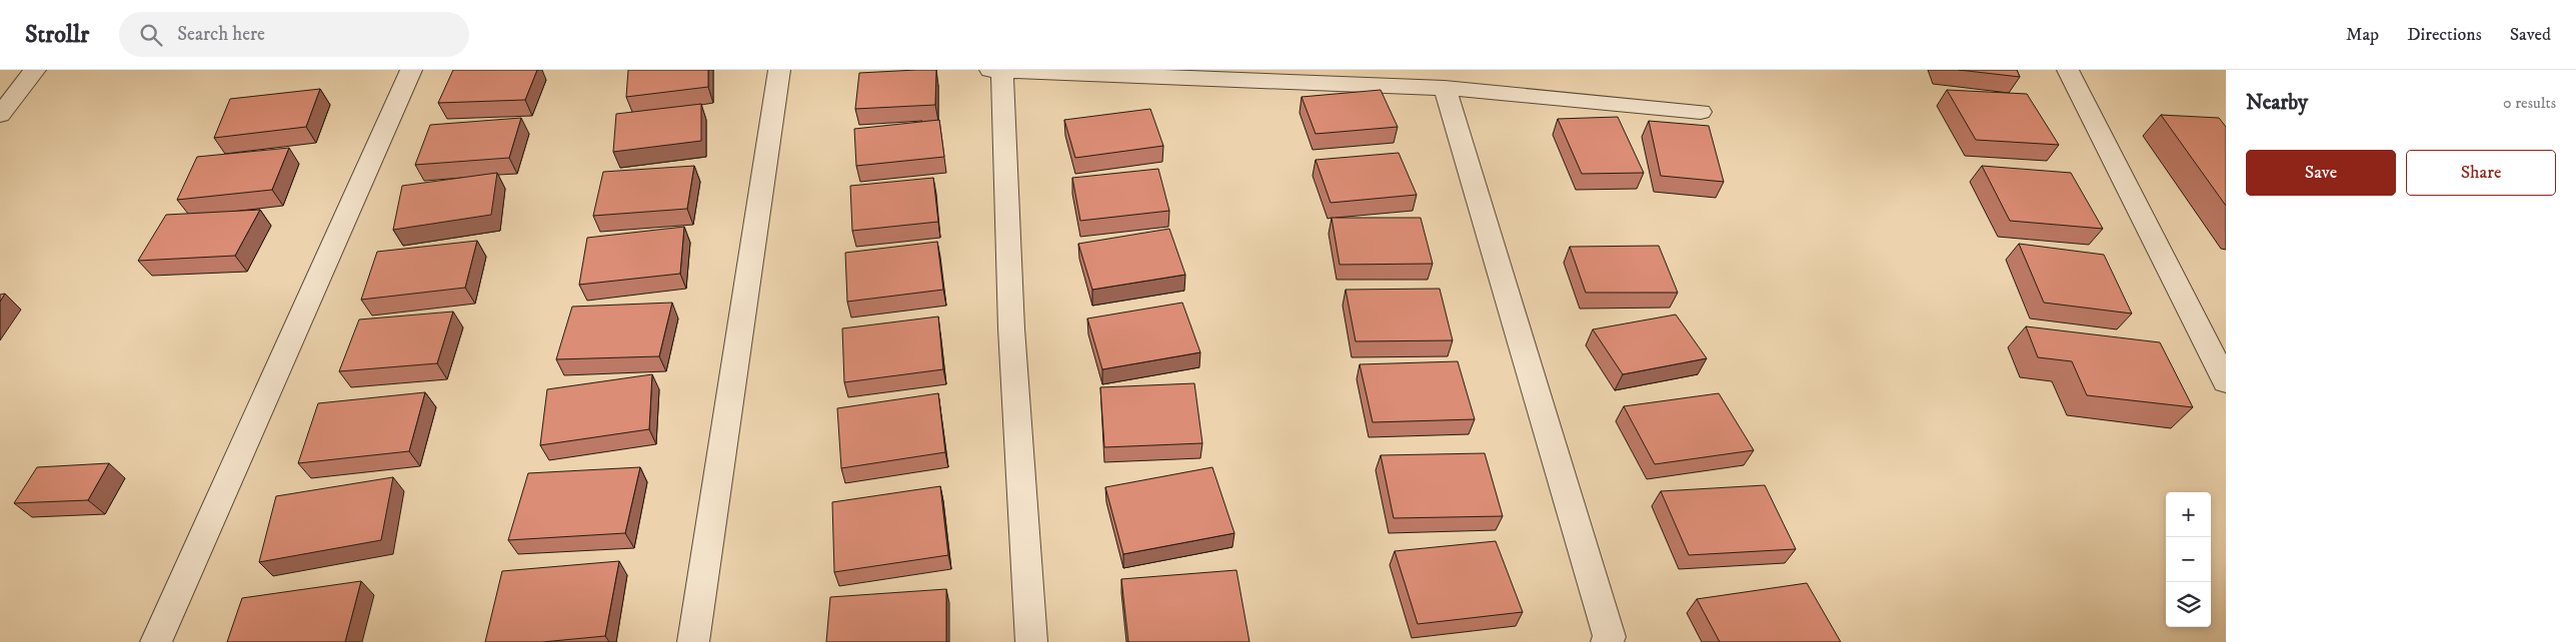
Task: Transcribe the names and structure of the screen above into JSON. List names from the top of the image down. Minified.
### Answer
{"page":{"header":"Strollr","search":"Search here","nav":["Map","Directions","Saved"],"heading":["Nearby","0 results"],"buttons":["Save","Share"],"map_buttons":["+","−"]}}
